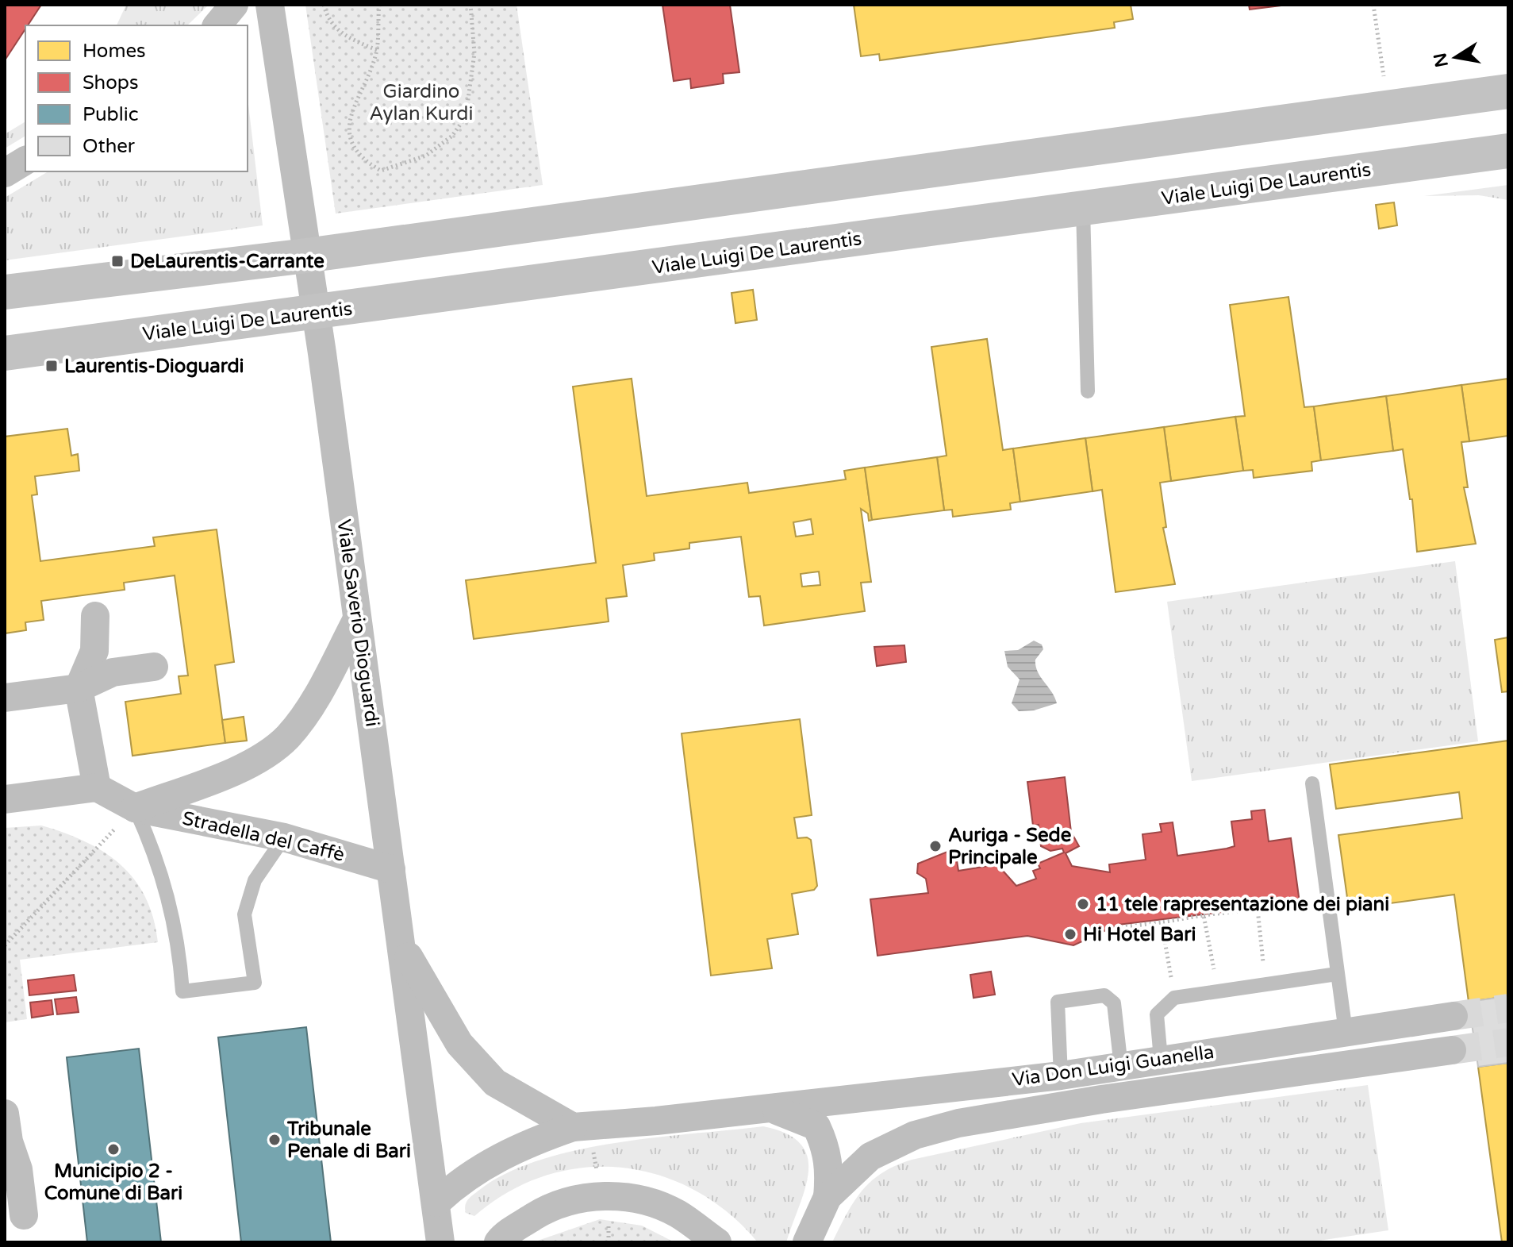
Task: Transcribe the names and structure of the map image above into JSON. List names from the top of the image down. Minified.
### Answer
{"streets":{"street":["Viale Luigi De Laurentis","Viale Saverio Dioguardi","Stradella del Caffè","Via Don Luigi Guanella"]},"crossings":[["Viale Luigi De Laurentis","Viale Saverio Dioguardi"],["Viale Saverio Dioguardi","Stradella del Caffè"],["Viale Saverio Dioguardi","Via Don Luigi Guanella"]],"parks":["Giardino Aylan Kurdi"],"places":{"transit":["DeLaurentis-Carrante","Laurentis-Dioguardi"],"other":["Auriga - Sede Principale","11 tele rapresentazione dei piani","Hi Hotel Bari","Tribunale Penale di Bari","Municipio 2 - Comune di Bari"]},"legend":["Homes","Shops","Public","Other"],"north":"left"}
